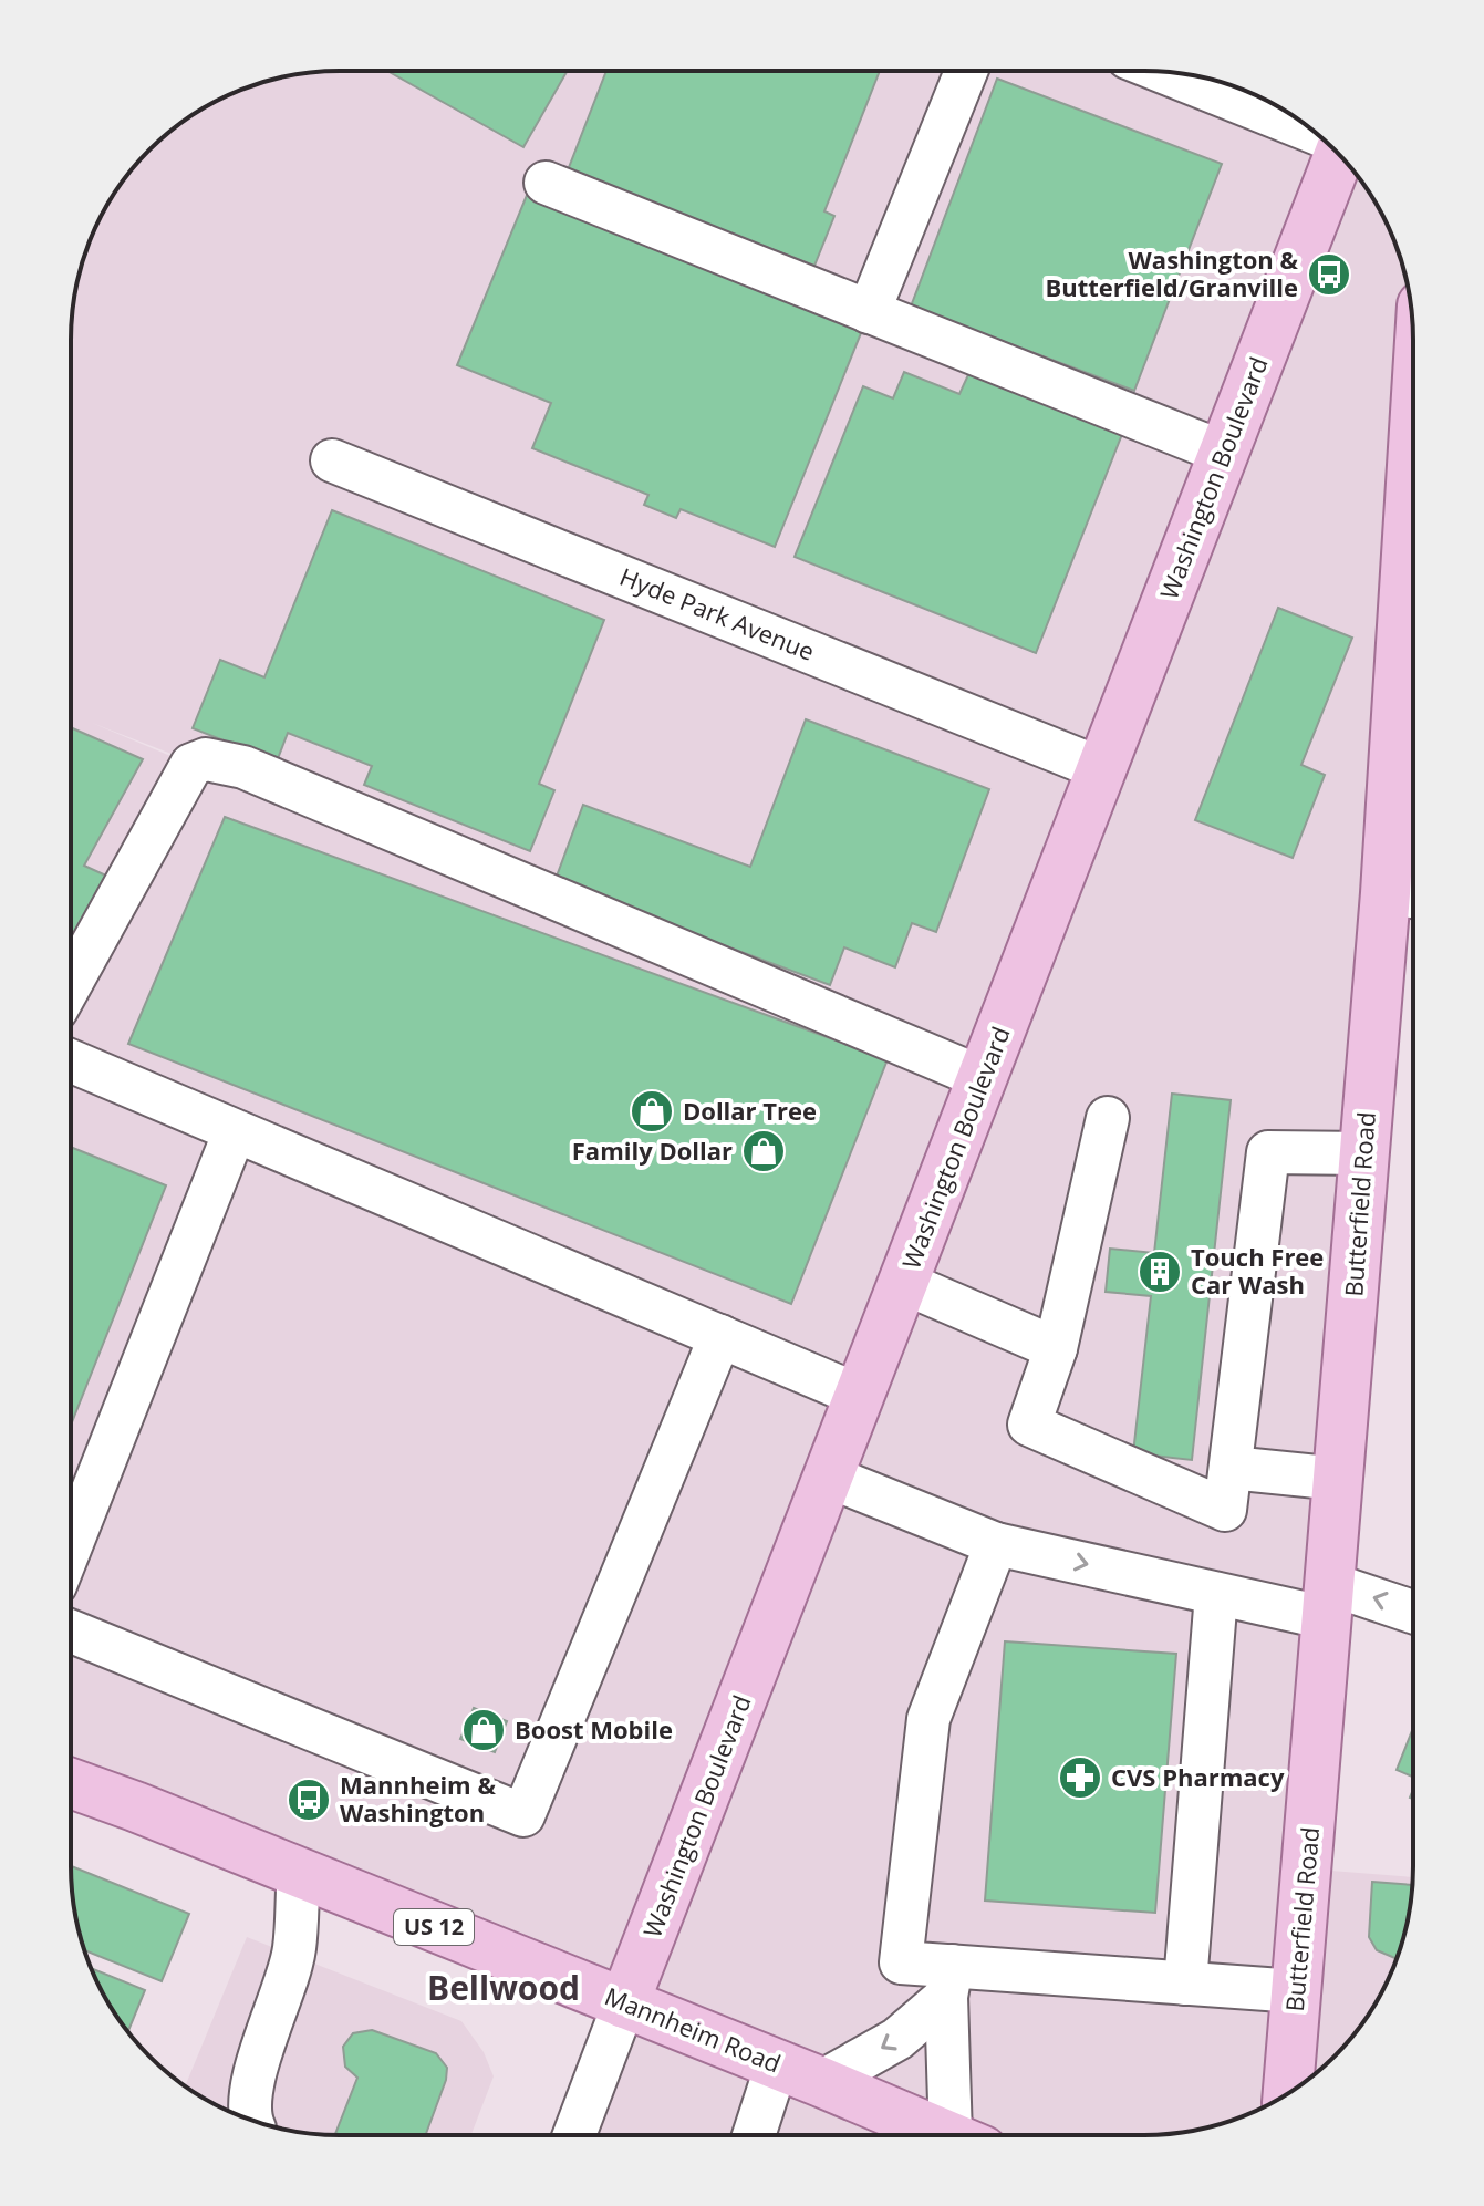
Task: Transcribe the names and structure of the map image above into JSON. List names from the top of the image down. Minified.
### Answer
{"streets":{"main road":["Washington Boulevard","Butterfield Road","US 12","Mannheim Road"],"street":["Hyde Park Avenue"]},"crossings":[["Washington Boulevard","Hyde Park Avenue"],["Washington Boulevard","Mannheim Road"]],"districts":["Bellwood"],"places":{"bus stop":["Washington & Butterfield/Granville","Mannheim & Washington"],"shop":["Dollar Tree","Family Dollar","Boost Mobile"],"building":["Touch Free Car Wash"],"pharmacy":["CVS Pharmacy"]}}
